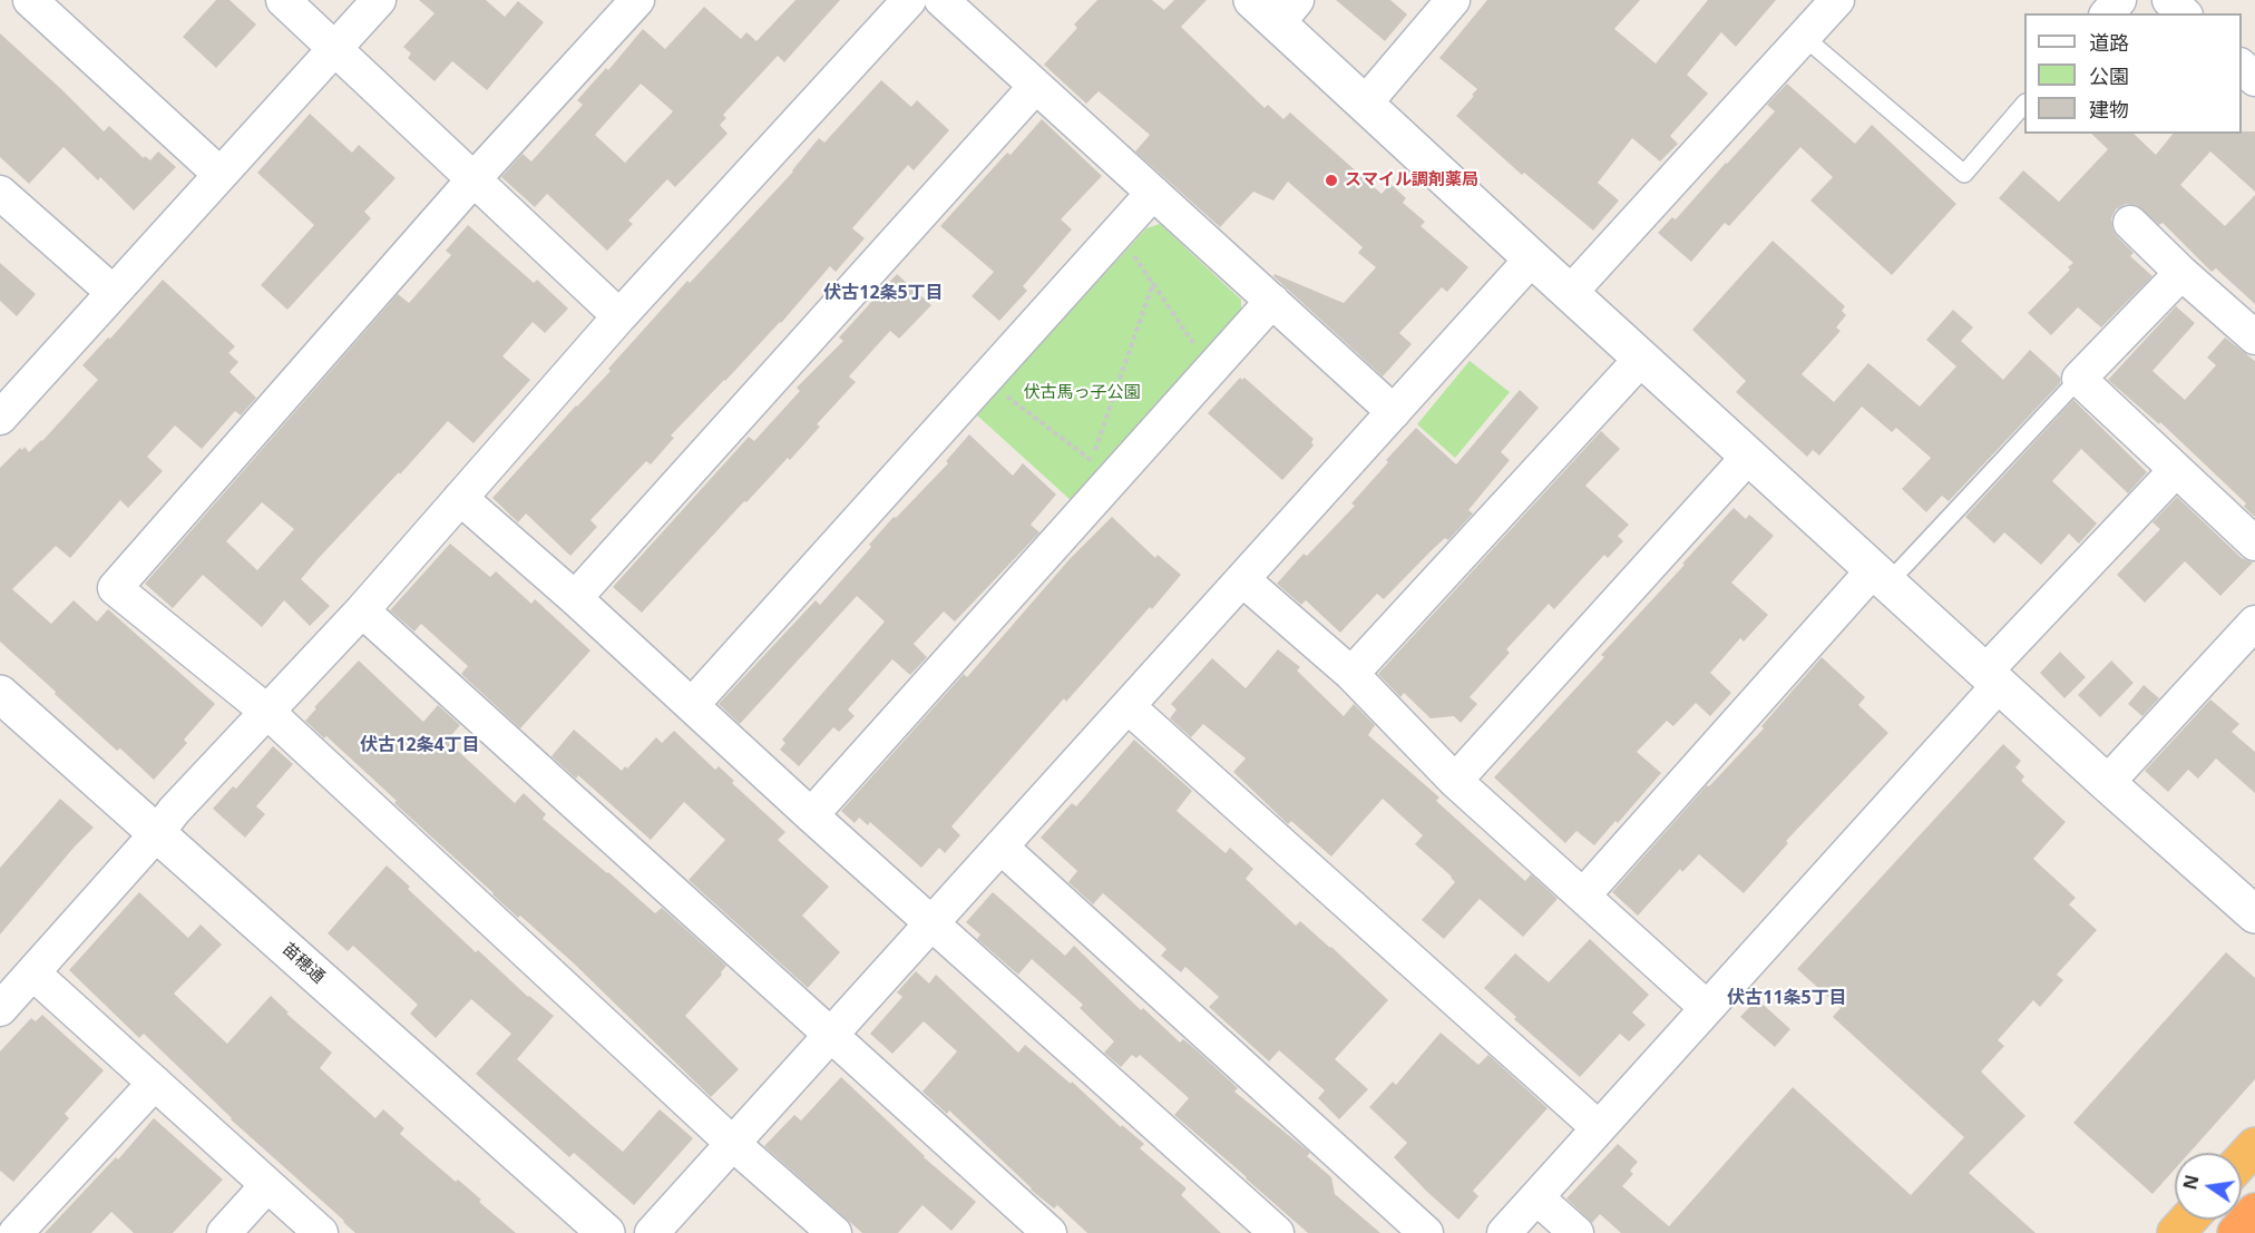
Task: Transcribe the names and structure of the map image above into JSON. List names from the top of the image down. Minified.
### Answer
{"streets":{"street":["苗穂通"]},"districts":["伏古12条5丁目","伏古12条4丁目","伏古11条5丁目"],"parks":["伏古馬っ子公園"],"places":["スマイル調剤薬局"],"legend":["道路","公園","建物"],"north":"left"}
